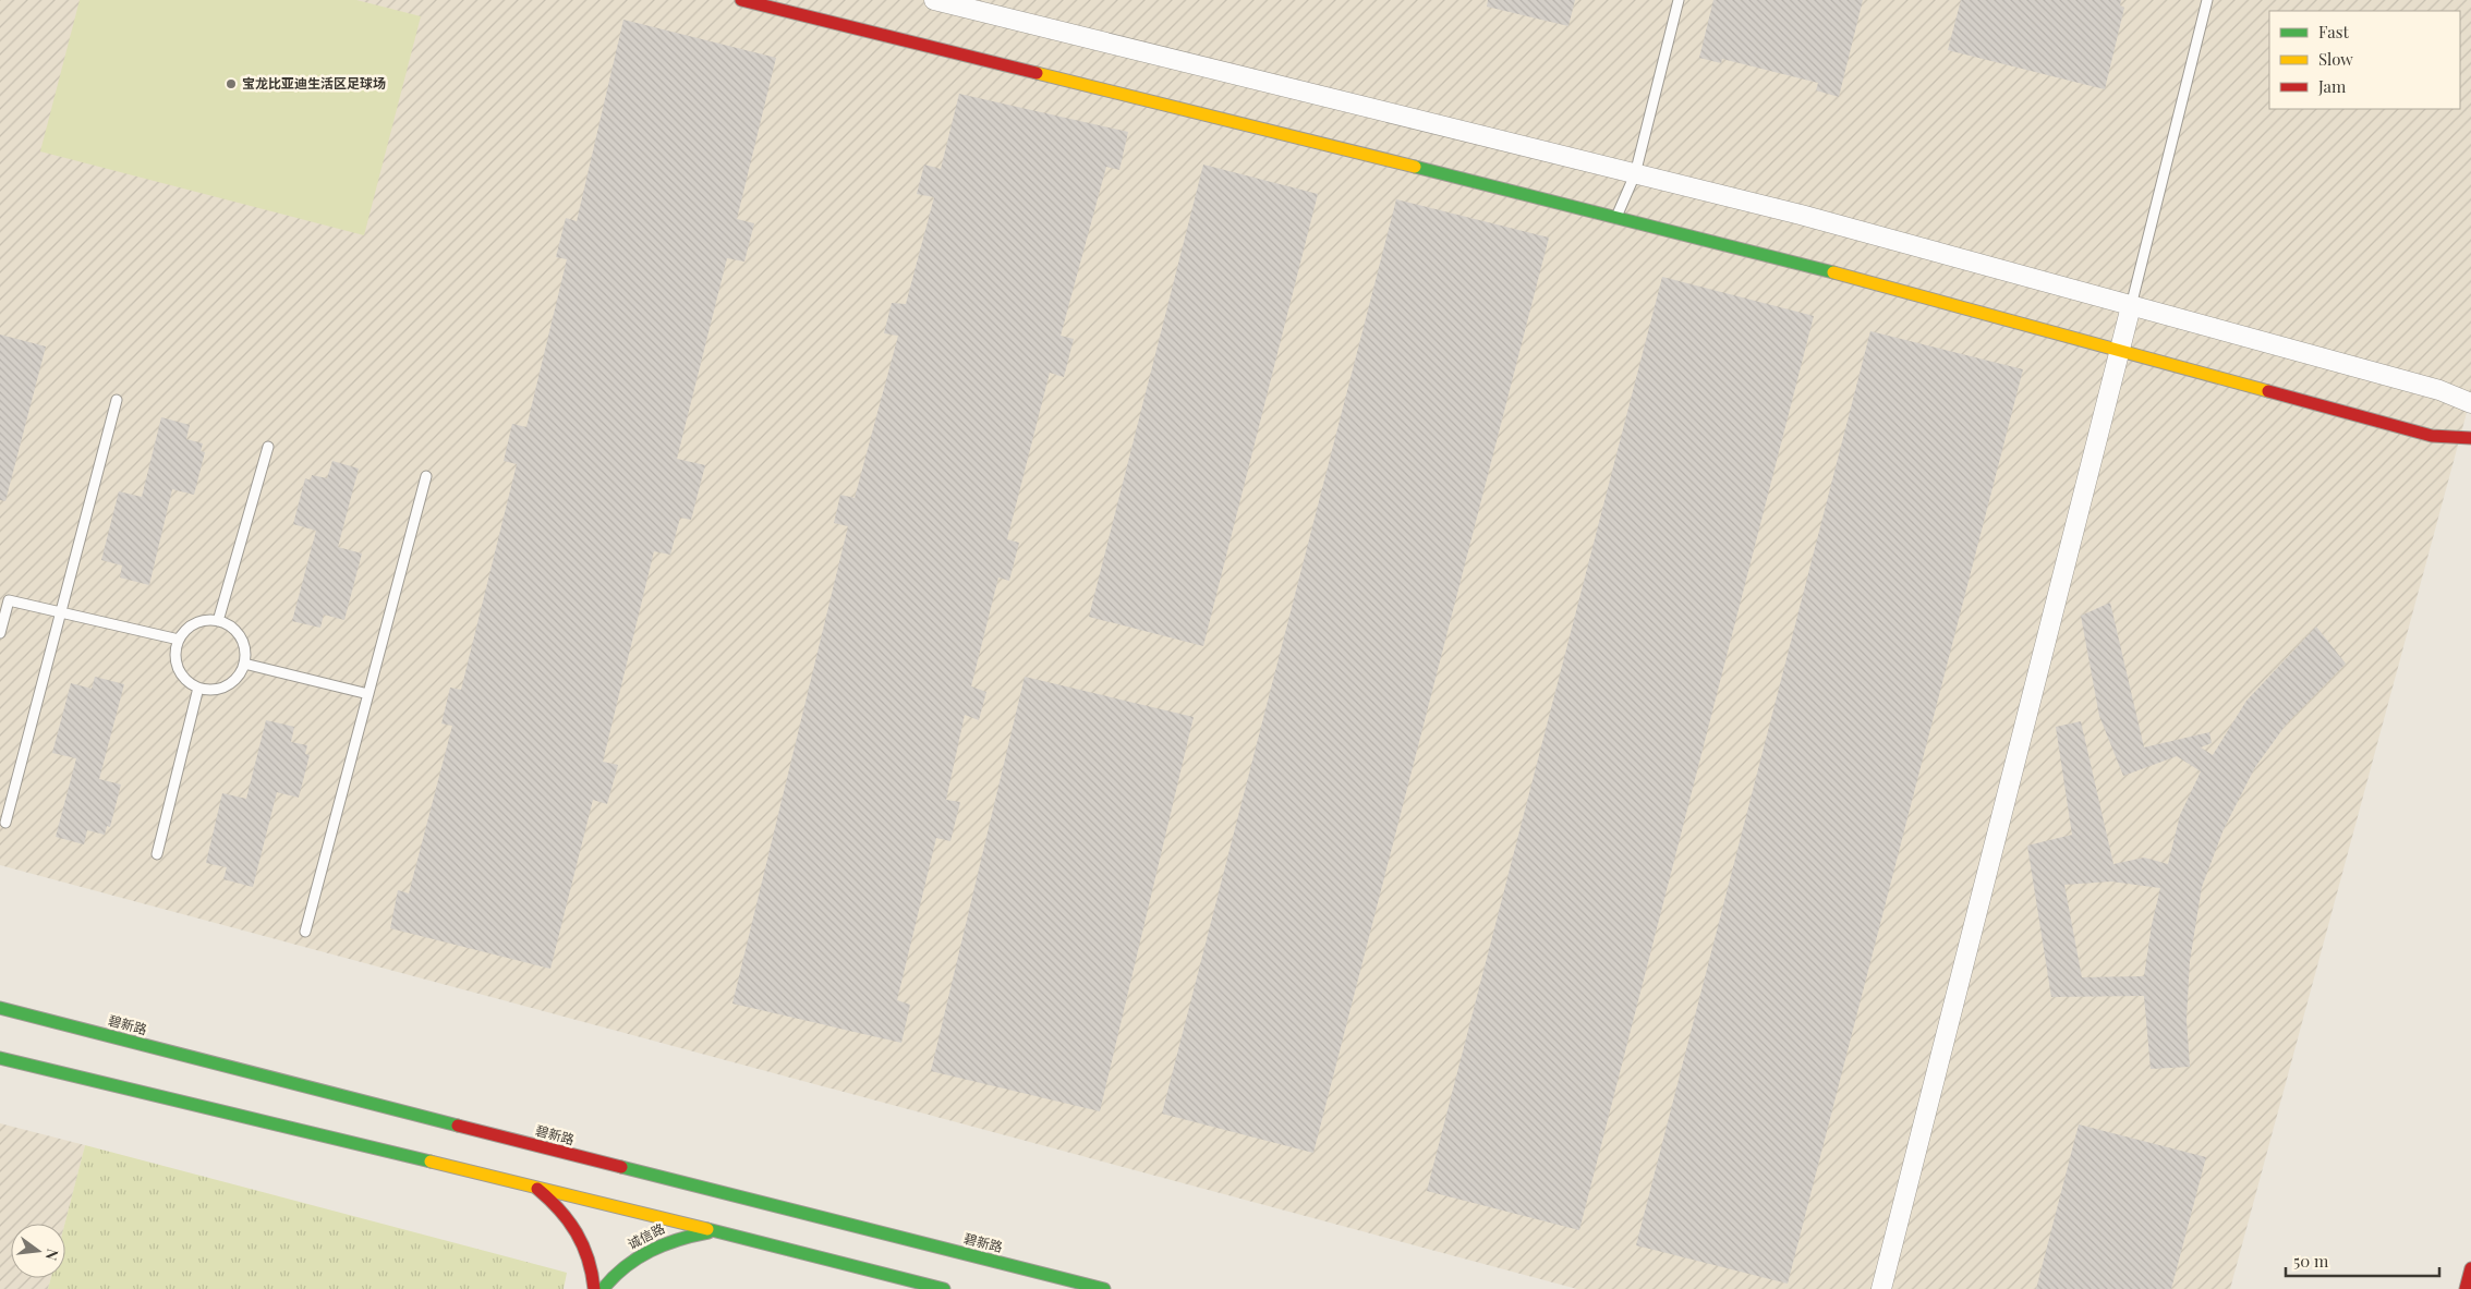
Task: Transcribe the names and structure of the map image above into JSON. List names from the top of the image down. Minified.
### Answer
{"streets":{"main road":["碧新路","诚信路"]},"places":["宝龙比亚迪生活区足球场"],"legend":["Fast","Slow","Jam"],"scale_bar":"50 m","north":"right"}
